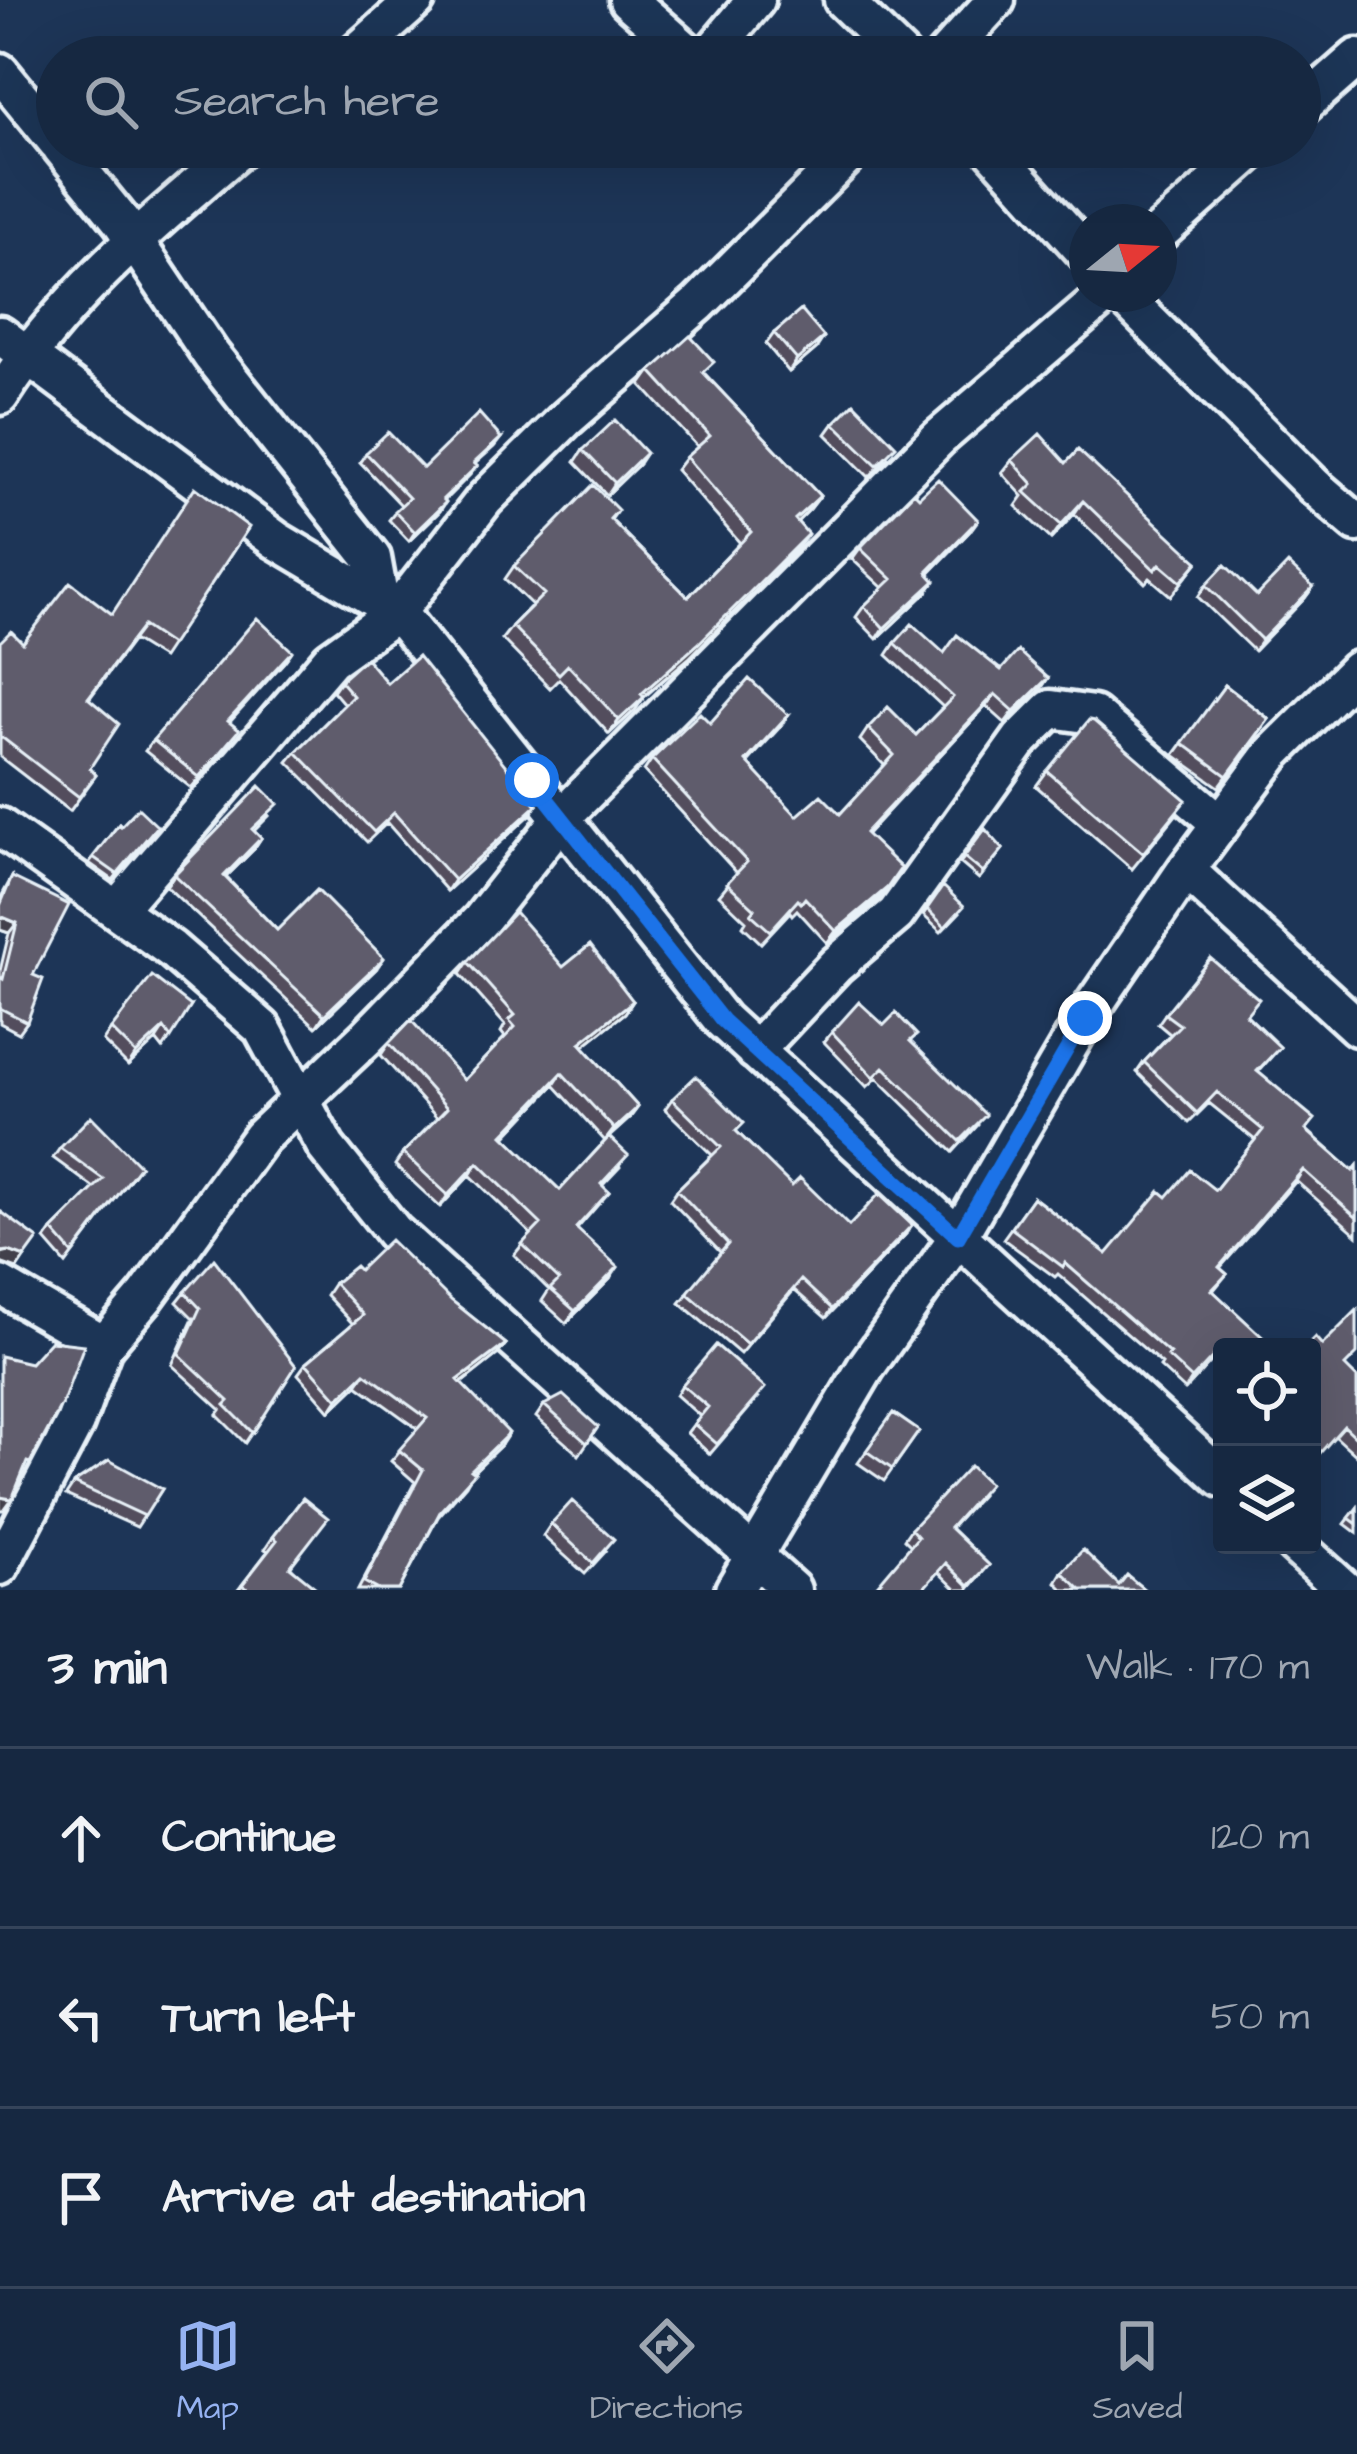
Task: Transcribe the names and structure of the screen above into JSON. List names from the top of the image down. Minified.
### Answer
{"north":"right","page":{"search":"Search here","heading":["3 min","Walk · 170 m"],"list":[["Continue","120 m"],["Turn left","50 m"],"Arrive at destination"],"nav":["Map","Directions","Saved"]}}
